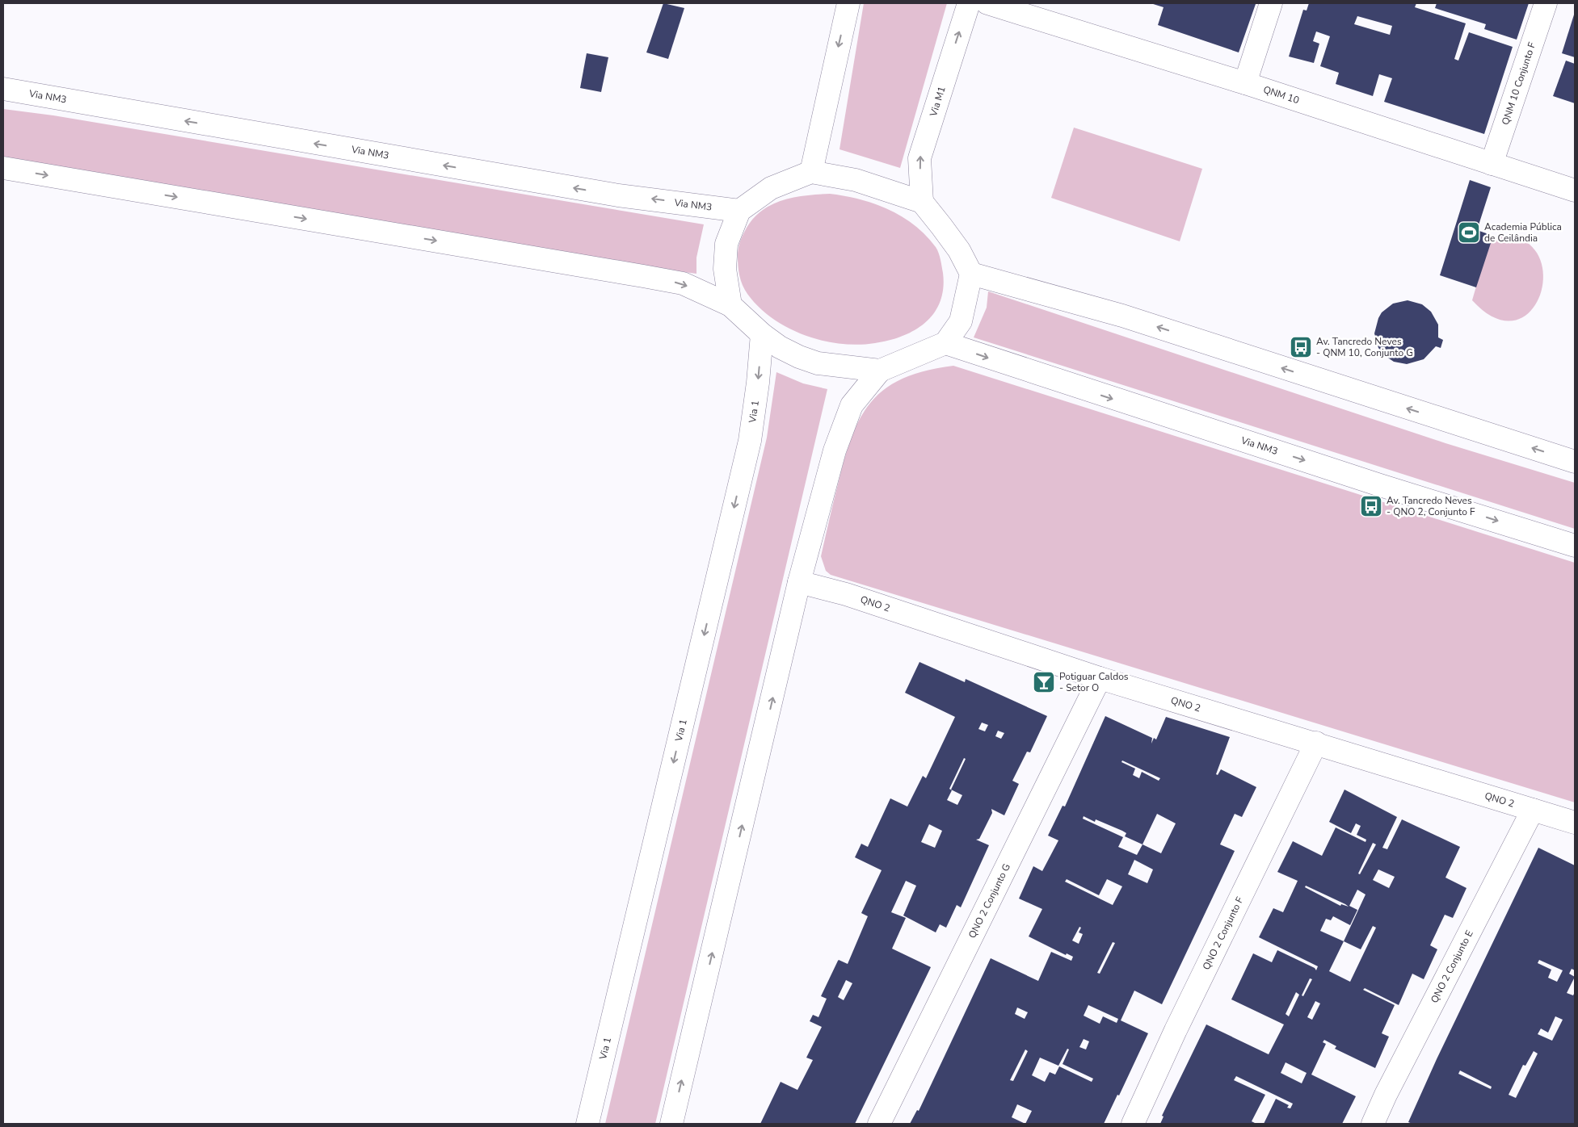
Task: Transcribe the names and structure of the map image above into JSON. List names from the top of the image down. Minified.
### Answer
{"streets":{"main road":["QNM 10 Conjunto F","QNM 10","Via NM3","Via M1","Via 1","QNO 2","QNO 2 Conjunto G","QNO 2 Conjunto F","QNO 2 Conjunto E"]},"crossings":[["QNM 10 Conjunto F","QNM 10"],["QNO 2","QNO 2 Conjunto G"],["QNO 2","QNO 2 Conjunto F"],["QNO 2","QNO 2 Conjunto E"]],"places":{"sports":["Academia Pública de Ceilândia"],"bus stop":["Av. Tancredo Neves - QNM 10, Conjunto G","Av. Tancredo Neves - QNO 2, Conjunto F"],"bar":["Potiguar Caldos - Setor O"]}}
